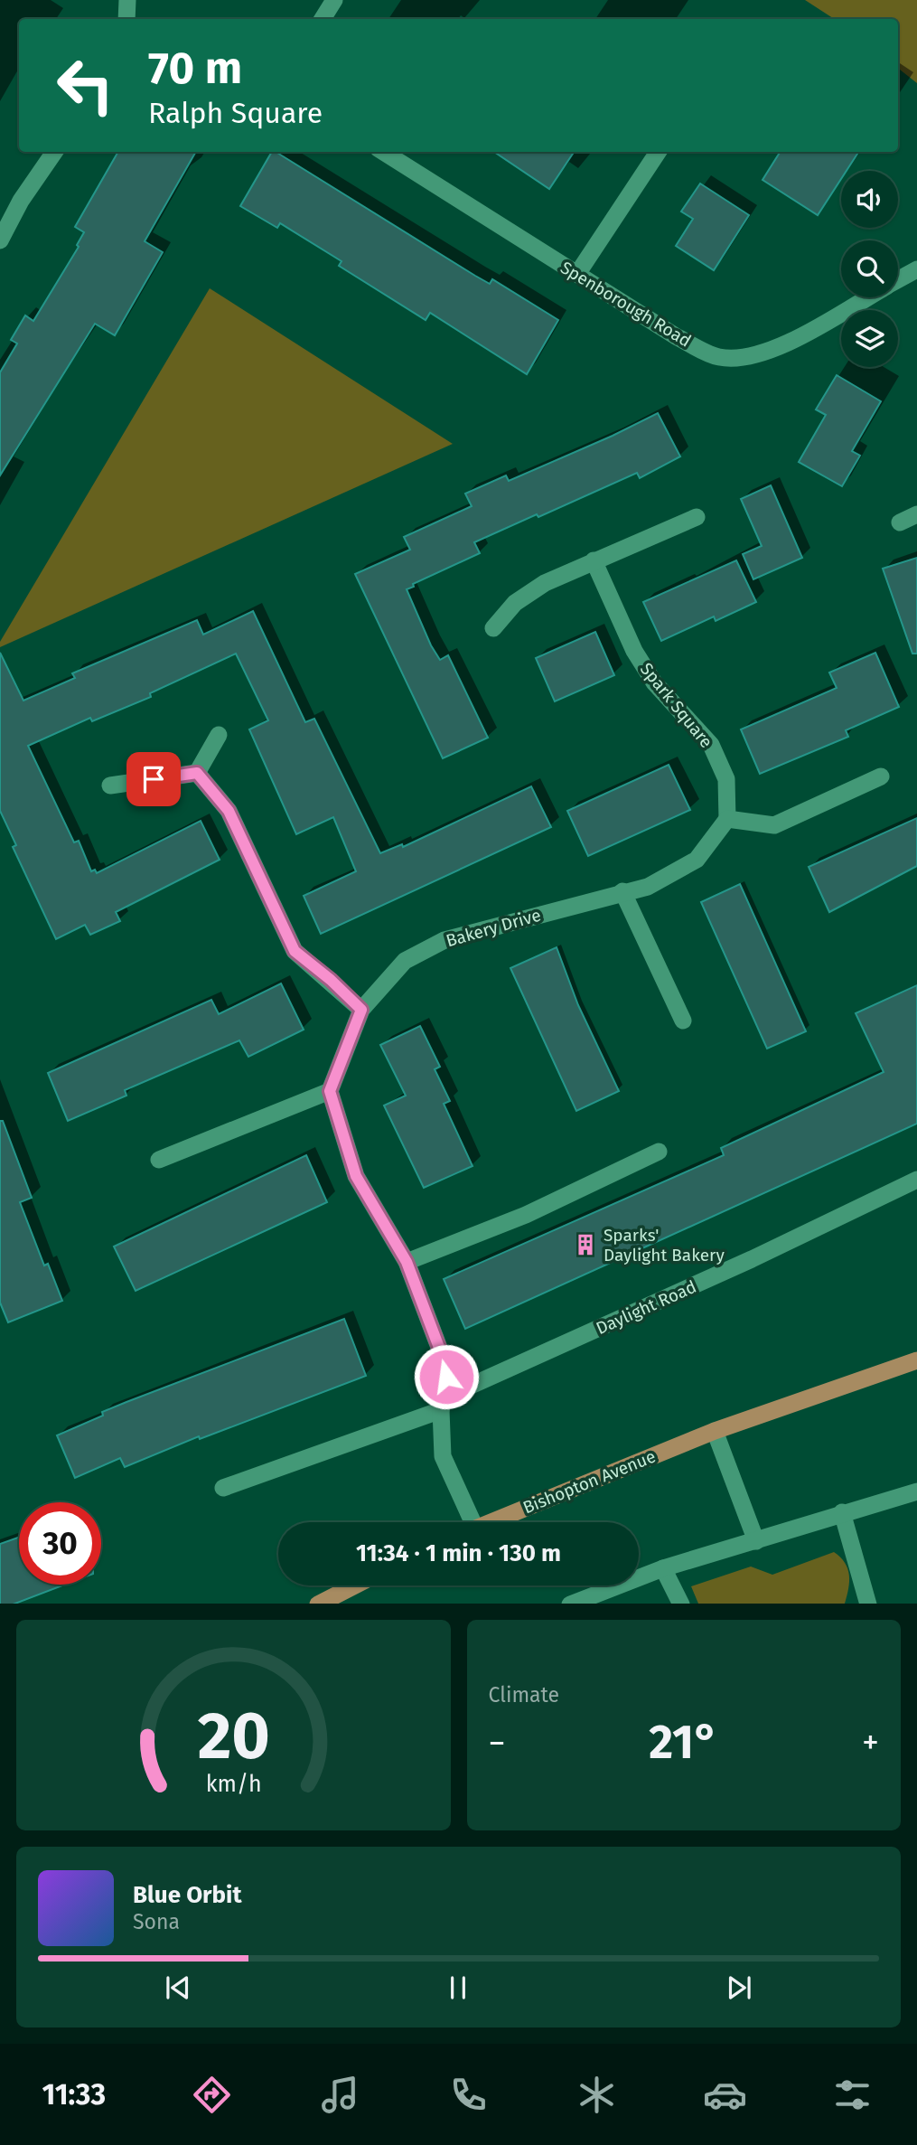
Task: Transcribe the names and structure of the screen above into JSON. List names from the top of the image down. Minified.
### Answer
{"streets":{"main road":["Bishopton Avenue"],"street":["Spenborough Road","Spark Square","Bakery Drive","Daylight Road"]},"crossings":[["Spark Square","Bakery Drive"]],"places":{"building":["Sparks' Daylight Bakery"]},"page":{"turn":["70 m","Ralph Square"],"limit":"30","trip":"11:34 · 1 min · 130 m","tile":"Climate","heat":["−","21°","+"],"song":["Blue Orbit","Sona"],"tabs":"11:33","gauge":["20","km/h"]}}
